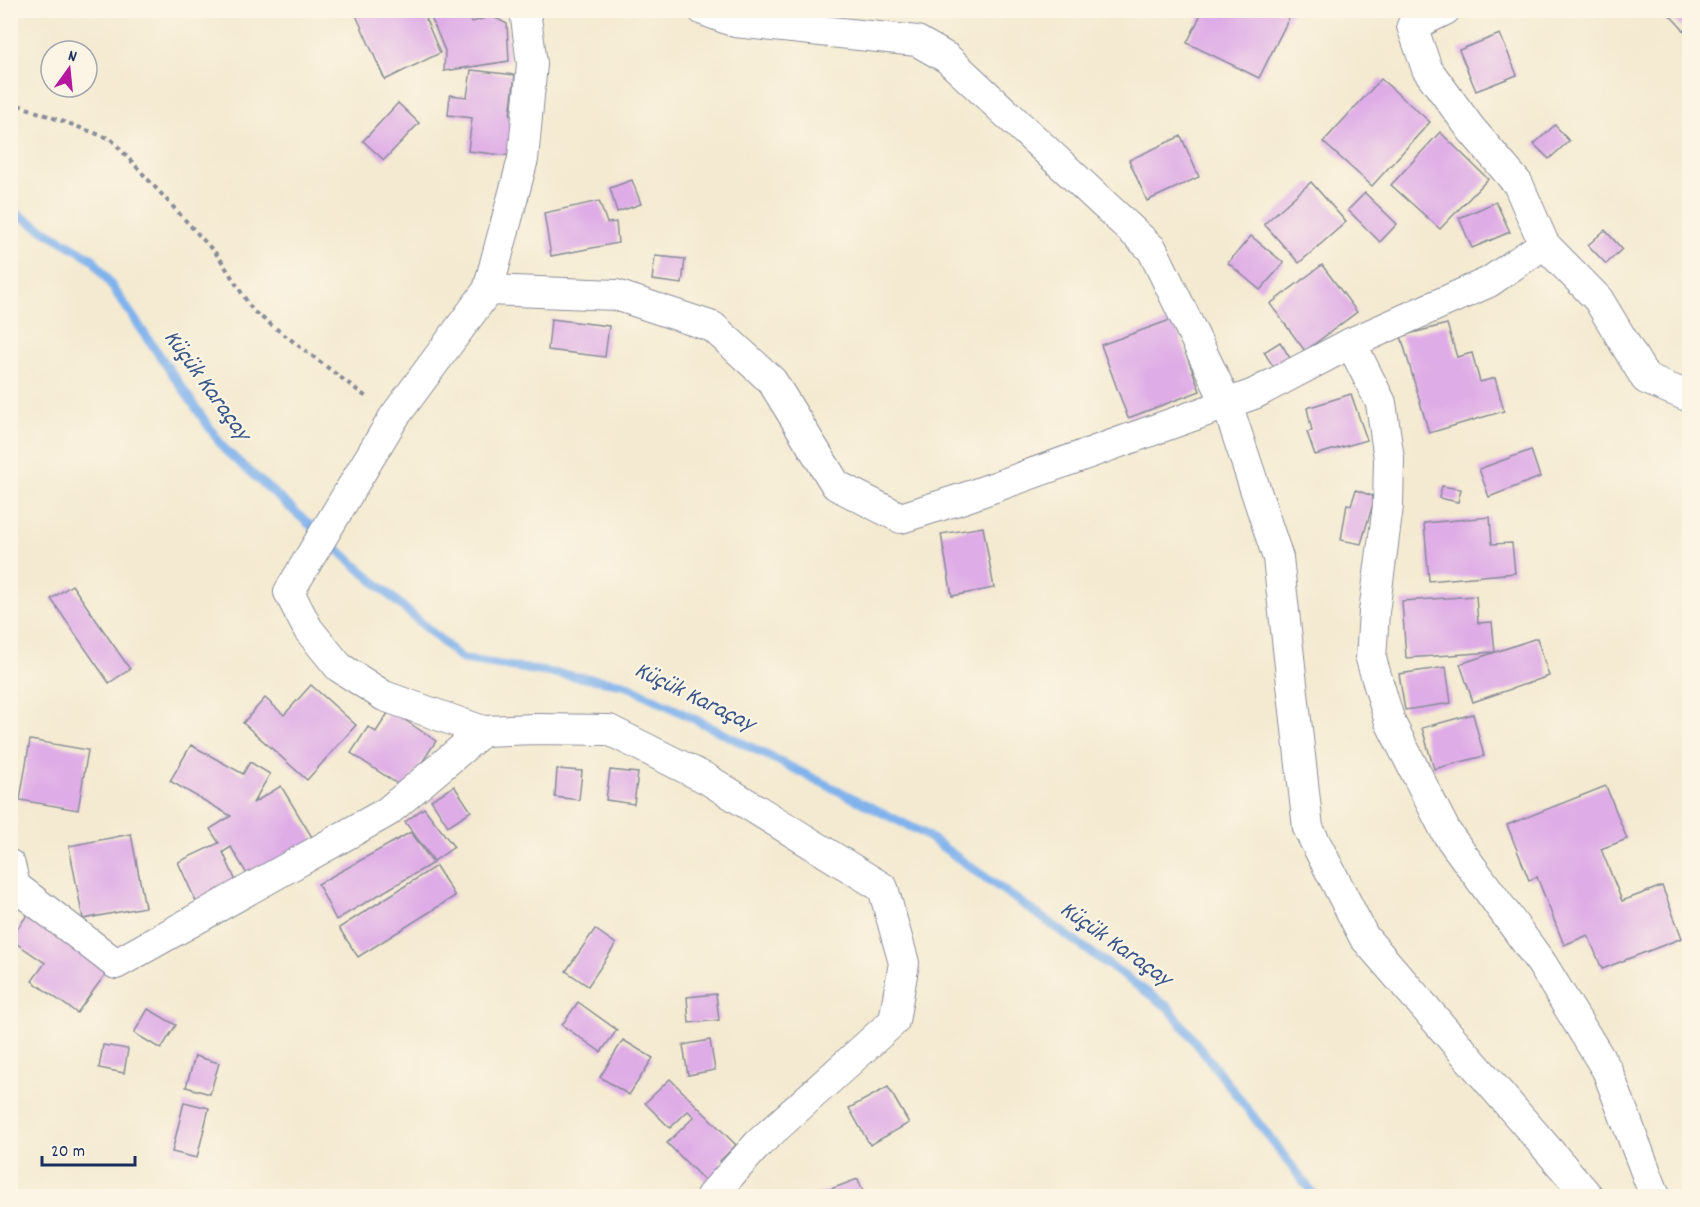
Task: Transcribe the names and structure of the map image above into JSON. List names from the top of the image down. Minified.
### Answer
{"water":["Küçük Karaçay"],"scale_bar":"20 m","north":"top"}
